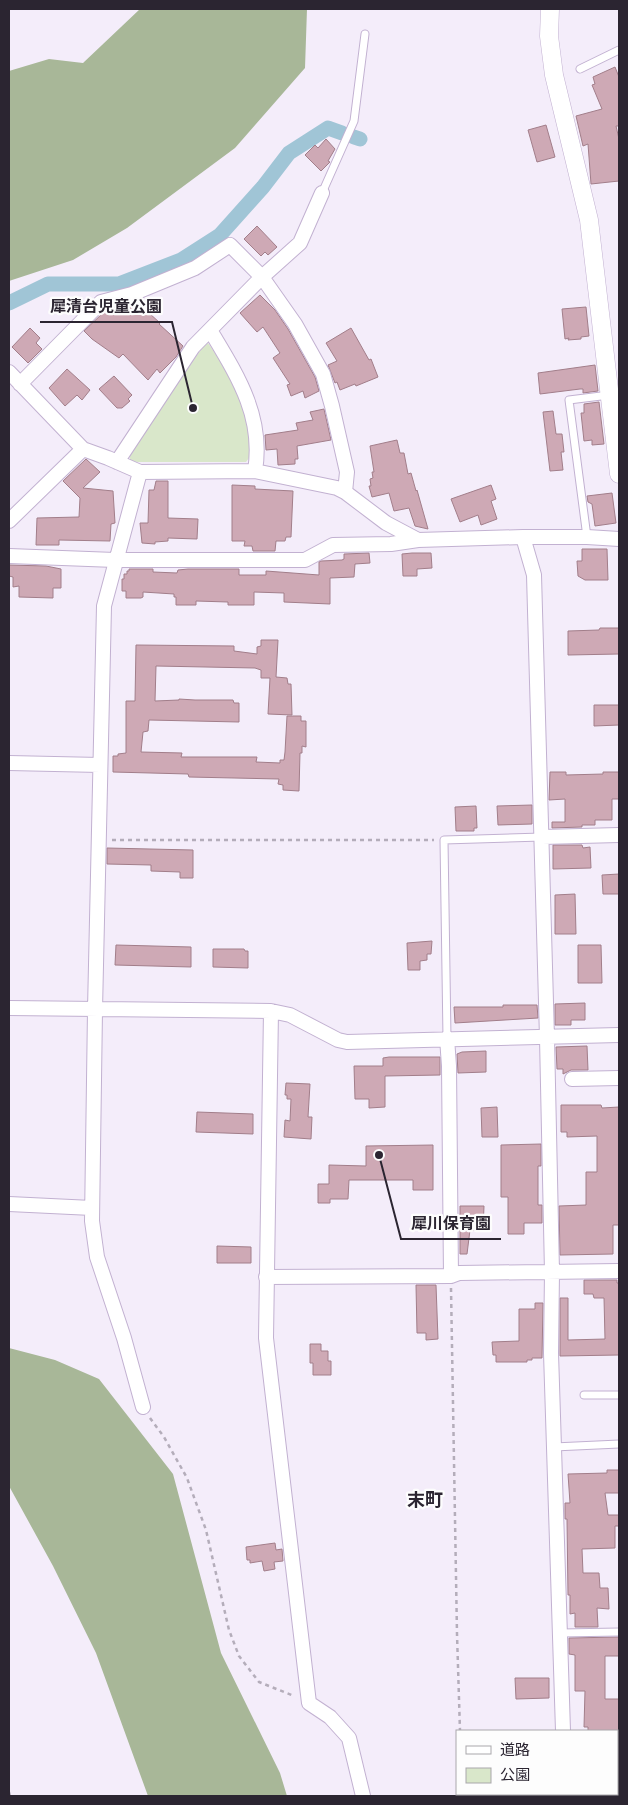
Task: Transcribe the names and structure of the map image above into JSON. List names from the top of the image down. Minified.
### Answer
{"districts":["末町"],"places":["犀清台児童公園","犀川保育園"],"legend":["道路","公園"]}
